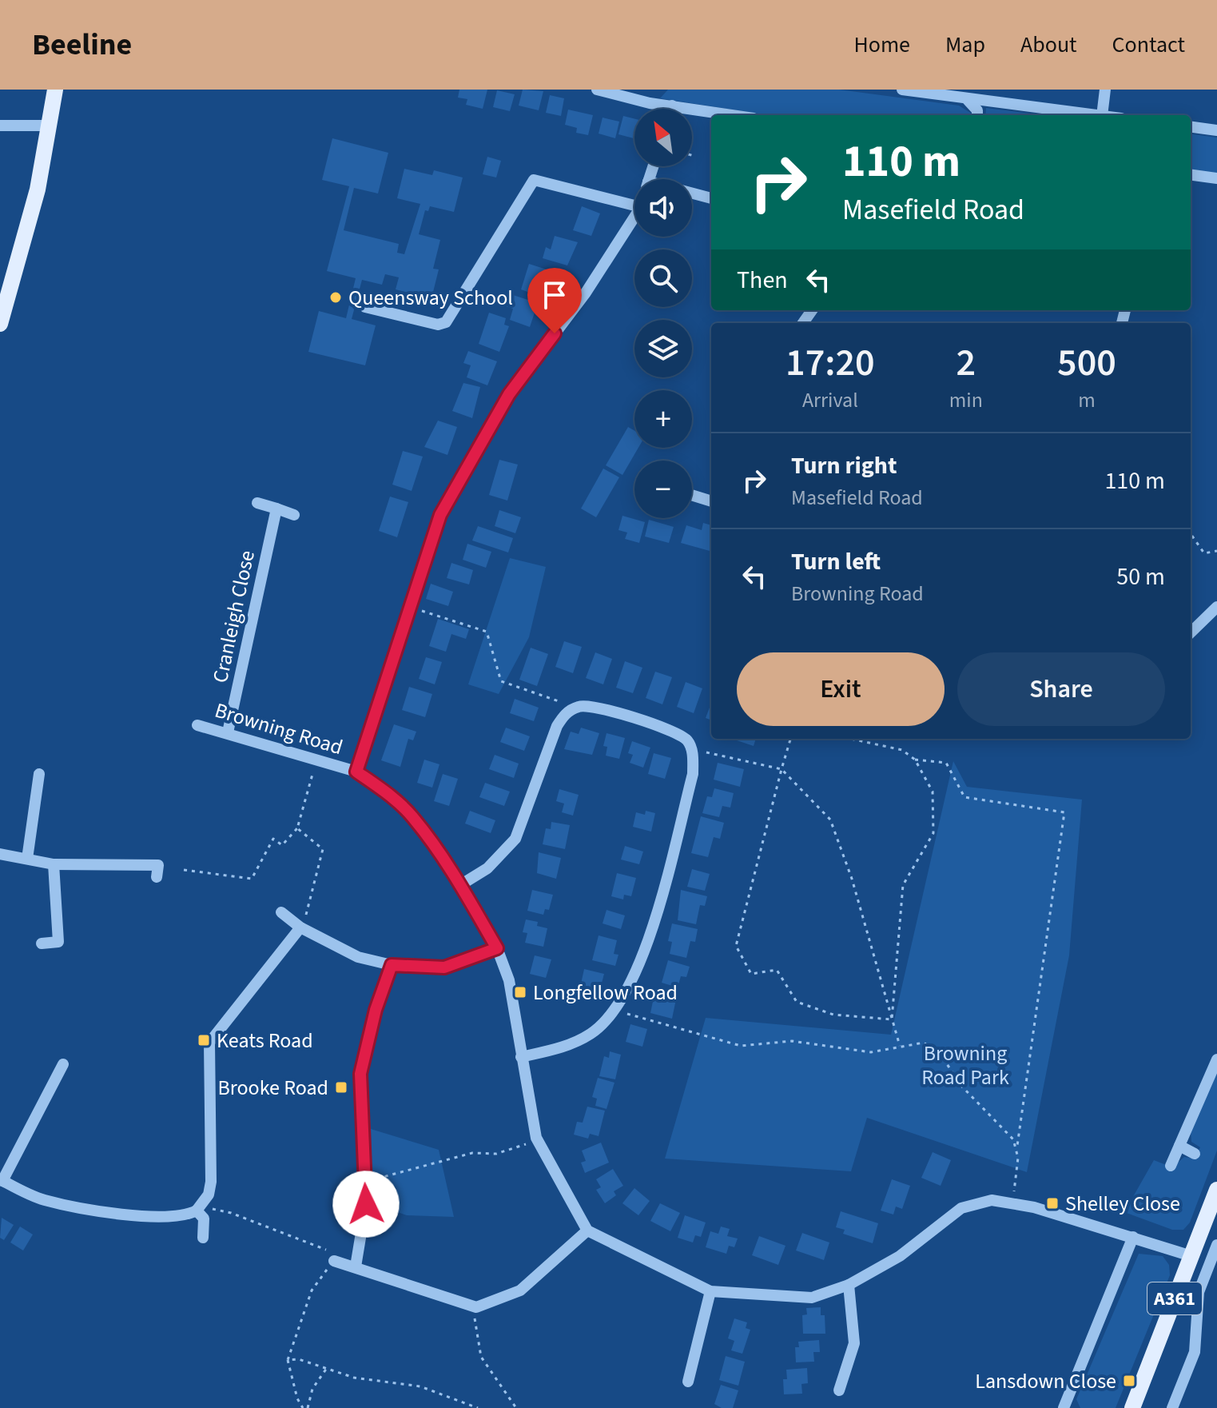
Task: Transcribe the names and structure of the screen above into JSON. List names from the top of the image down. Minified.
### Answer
{"streets":{"main road":["A361"],"street":["Cranleigh Close","Browning Road"]},"crossings":[["Cranleigh Close","Browning Road"]],"parks":["Browning Road Park"],"places":{"other":["Queensway School"],"transit":["Longfellow Road","Keats Road","Brooke Road","Shelley Close","Lansdown Close"]},"north":"top left","page":{"header":"Beeline","nav":["Home","Map","About","Contact"],"map_buttons":["+","−"],"turn":["110 m","Masefield Road"],"then":"Then","eta":["17:20","Arrival","2","min","500","m"],"list":[{"name":"Turn right","note":"Masefield Road","value":"110 m"},{"name":"Turn left","note":"Browning Road","value":"50 m"}],"buttons":["Exit","Share"]}}
